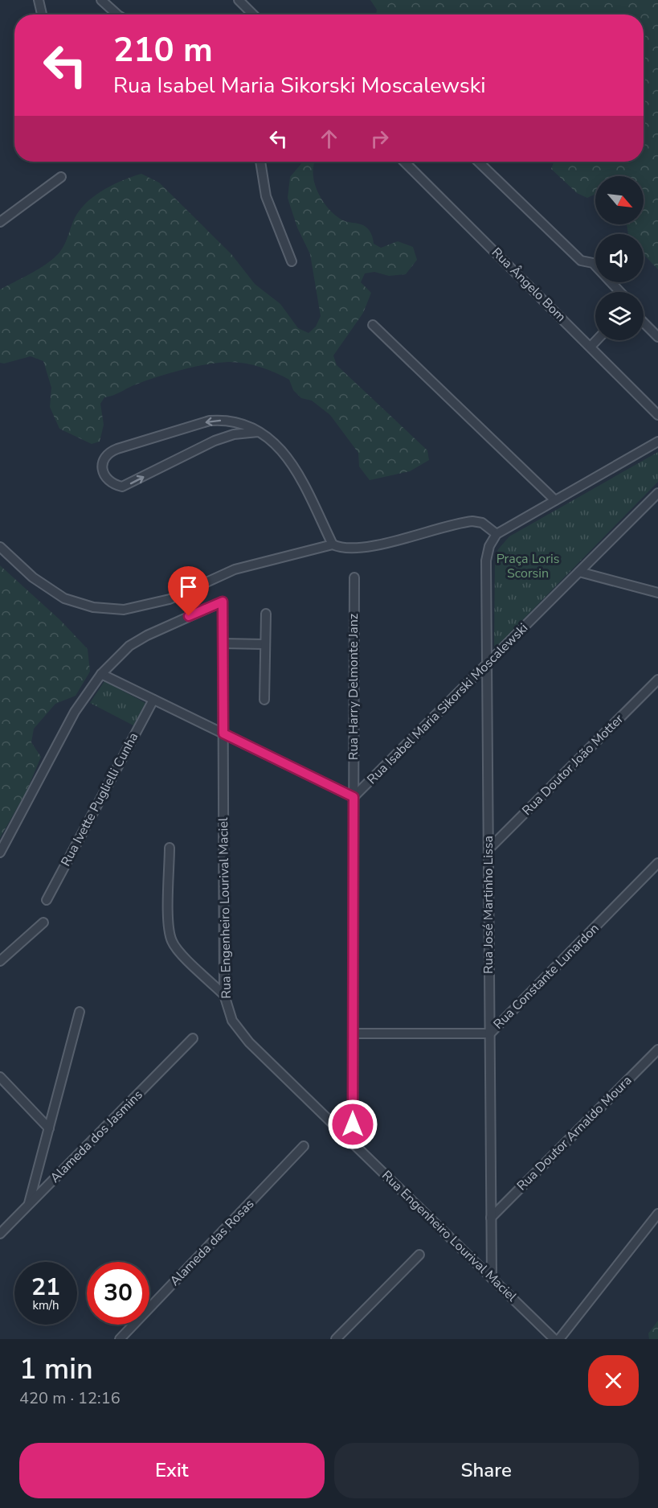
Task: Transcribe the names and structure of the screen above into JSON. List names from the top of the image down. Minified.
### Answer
{"streets":{"street":["Rua Ângelo Bom","Rua Harry Delmonte Janz","Rua Isabel Maria Sikorski Moscalewski","Rua Doutor João Motter","Rua Ivette Puglielli Cunha","Rua José Martinho Lissa","Rua Engenheiro Lourival Maciel","Rua Constante Lunardon","Rua Doutor Arnaldo Moura","Alameda dos Jasmins","Alameda das Rosas"]},"crossings":[["Rua Harry Delmonte Janz","Rua Isabel Maria Sikorski Moscalewski"],["Rua Harry Delmonte Janz","Rua Engenheiro Lourival Maciel"],["Rua Harry Delmonte Janz","Rua Constante Lunardon"],["Rua Isabel Maria Sikorski Moscalewski","Rua José Martinho Lissa"],["Rua Doutor João Motter","Rua José Martinho Lissa"],["Rua José Martinho Lissa","Rua Engenheiro Lourival Maciel"],["Rua José Martinho Lissa","Rua Constante Lunardon"],["Rua José Martinho Lissa","Rua Doutor Arnaldo Moura"]],"parks":["Praça Loris Scorsin"],"north":"bottom right","page":{"turn":["210 m","Rua Isabel Maria Sikorski Moscalewski"],"speed":"21 km/h","limit":"30","heading":["1 min","420 m · 12:16"],"buttons":["Exit","Share"]}}
